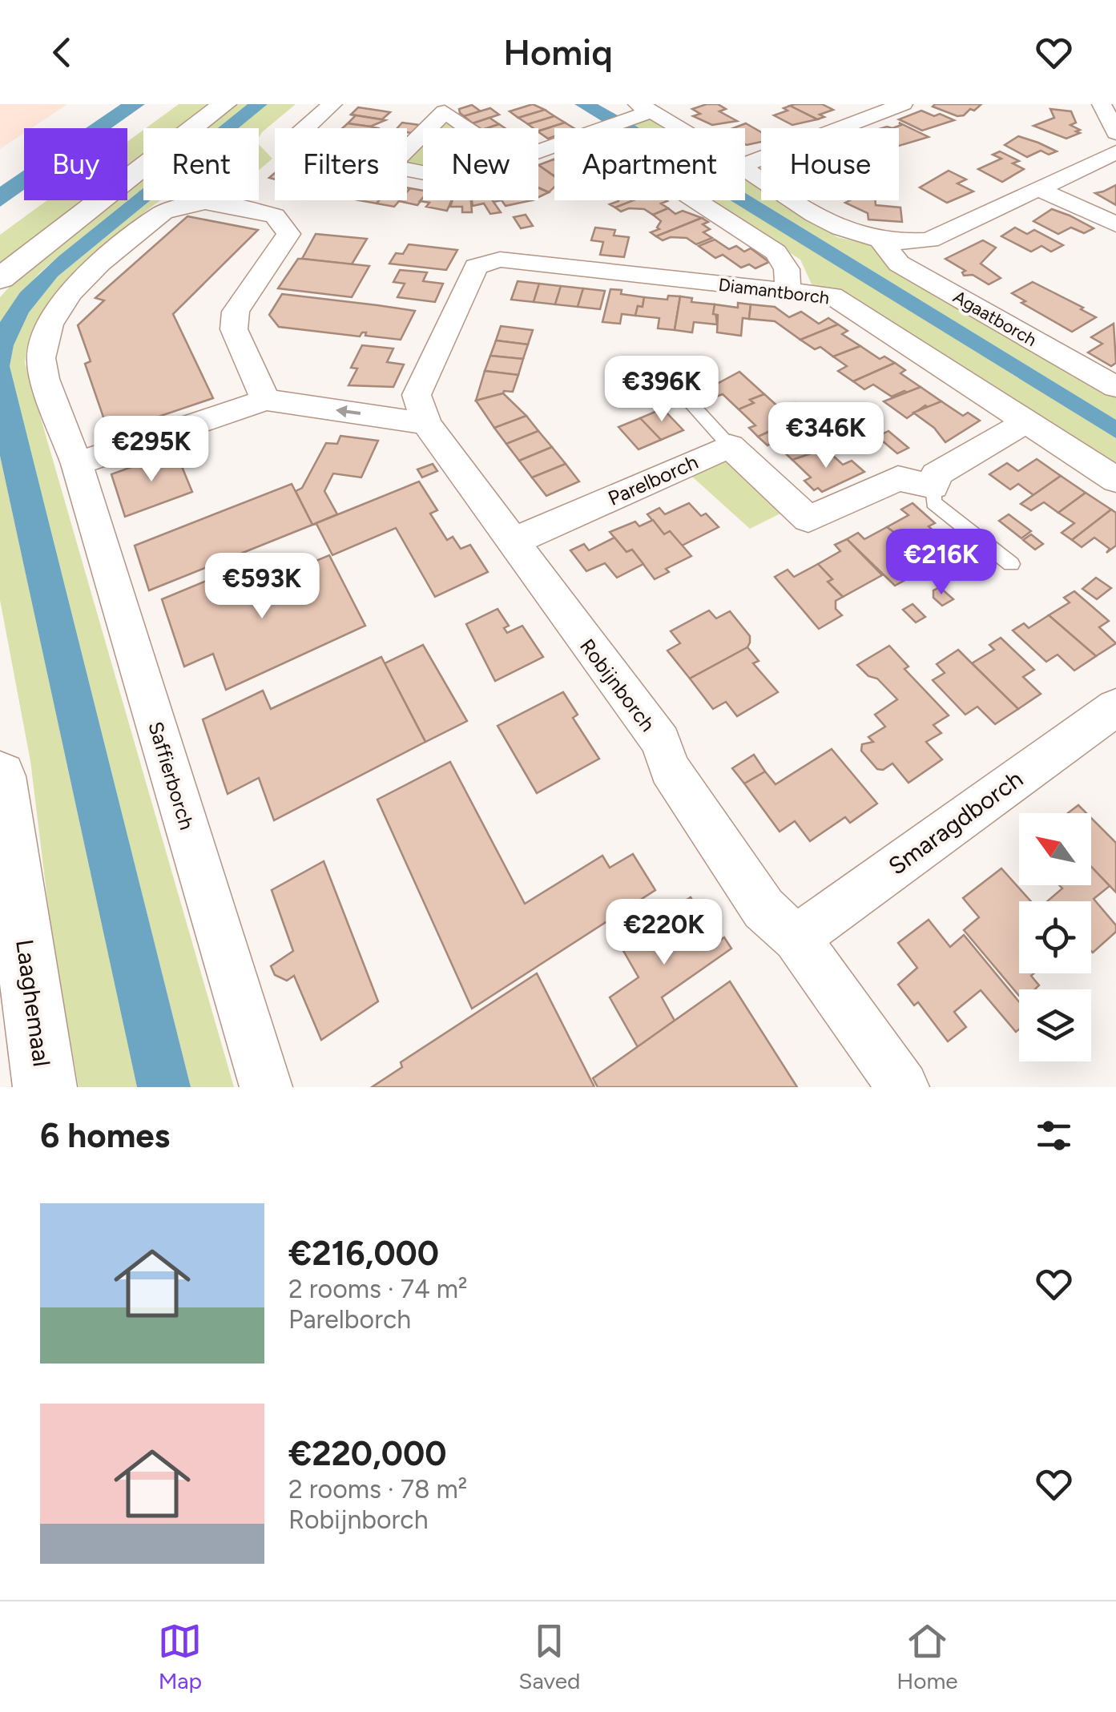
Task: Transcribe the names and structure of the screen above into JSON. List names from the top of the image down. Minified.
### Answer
{"streets":{"main road":["Laaghemaal"],"street":["Diamantborch","Agaatborch","Parelborch","Robijnborch","Saffierborch","Smaragdborch"]},"crossings":[["Diamantborch","Robijnborch"],["Parelborch","Robijnborch"],["Robijnborch","Smaragdborch"]],"north":"top left","page":{"header":"Homiq","chip":["Buy","Rent","Filters","New","Apartment","House"],"price":["€396K","€346K","€295K","€216K","€593K","€220K"],"heading":"6 homes","list":[{"name":"€216,000","note":"2 rooms · 74 m² · Parelborch"},{"name":"€220,000","note":"2 rooms · 78 m² · Robijnborch"}],"tabs":["Map","Saved","Home"]}}
